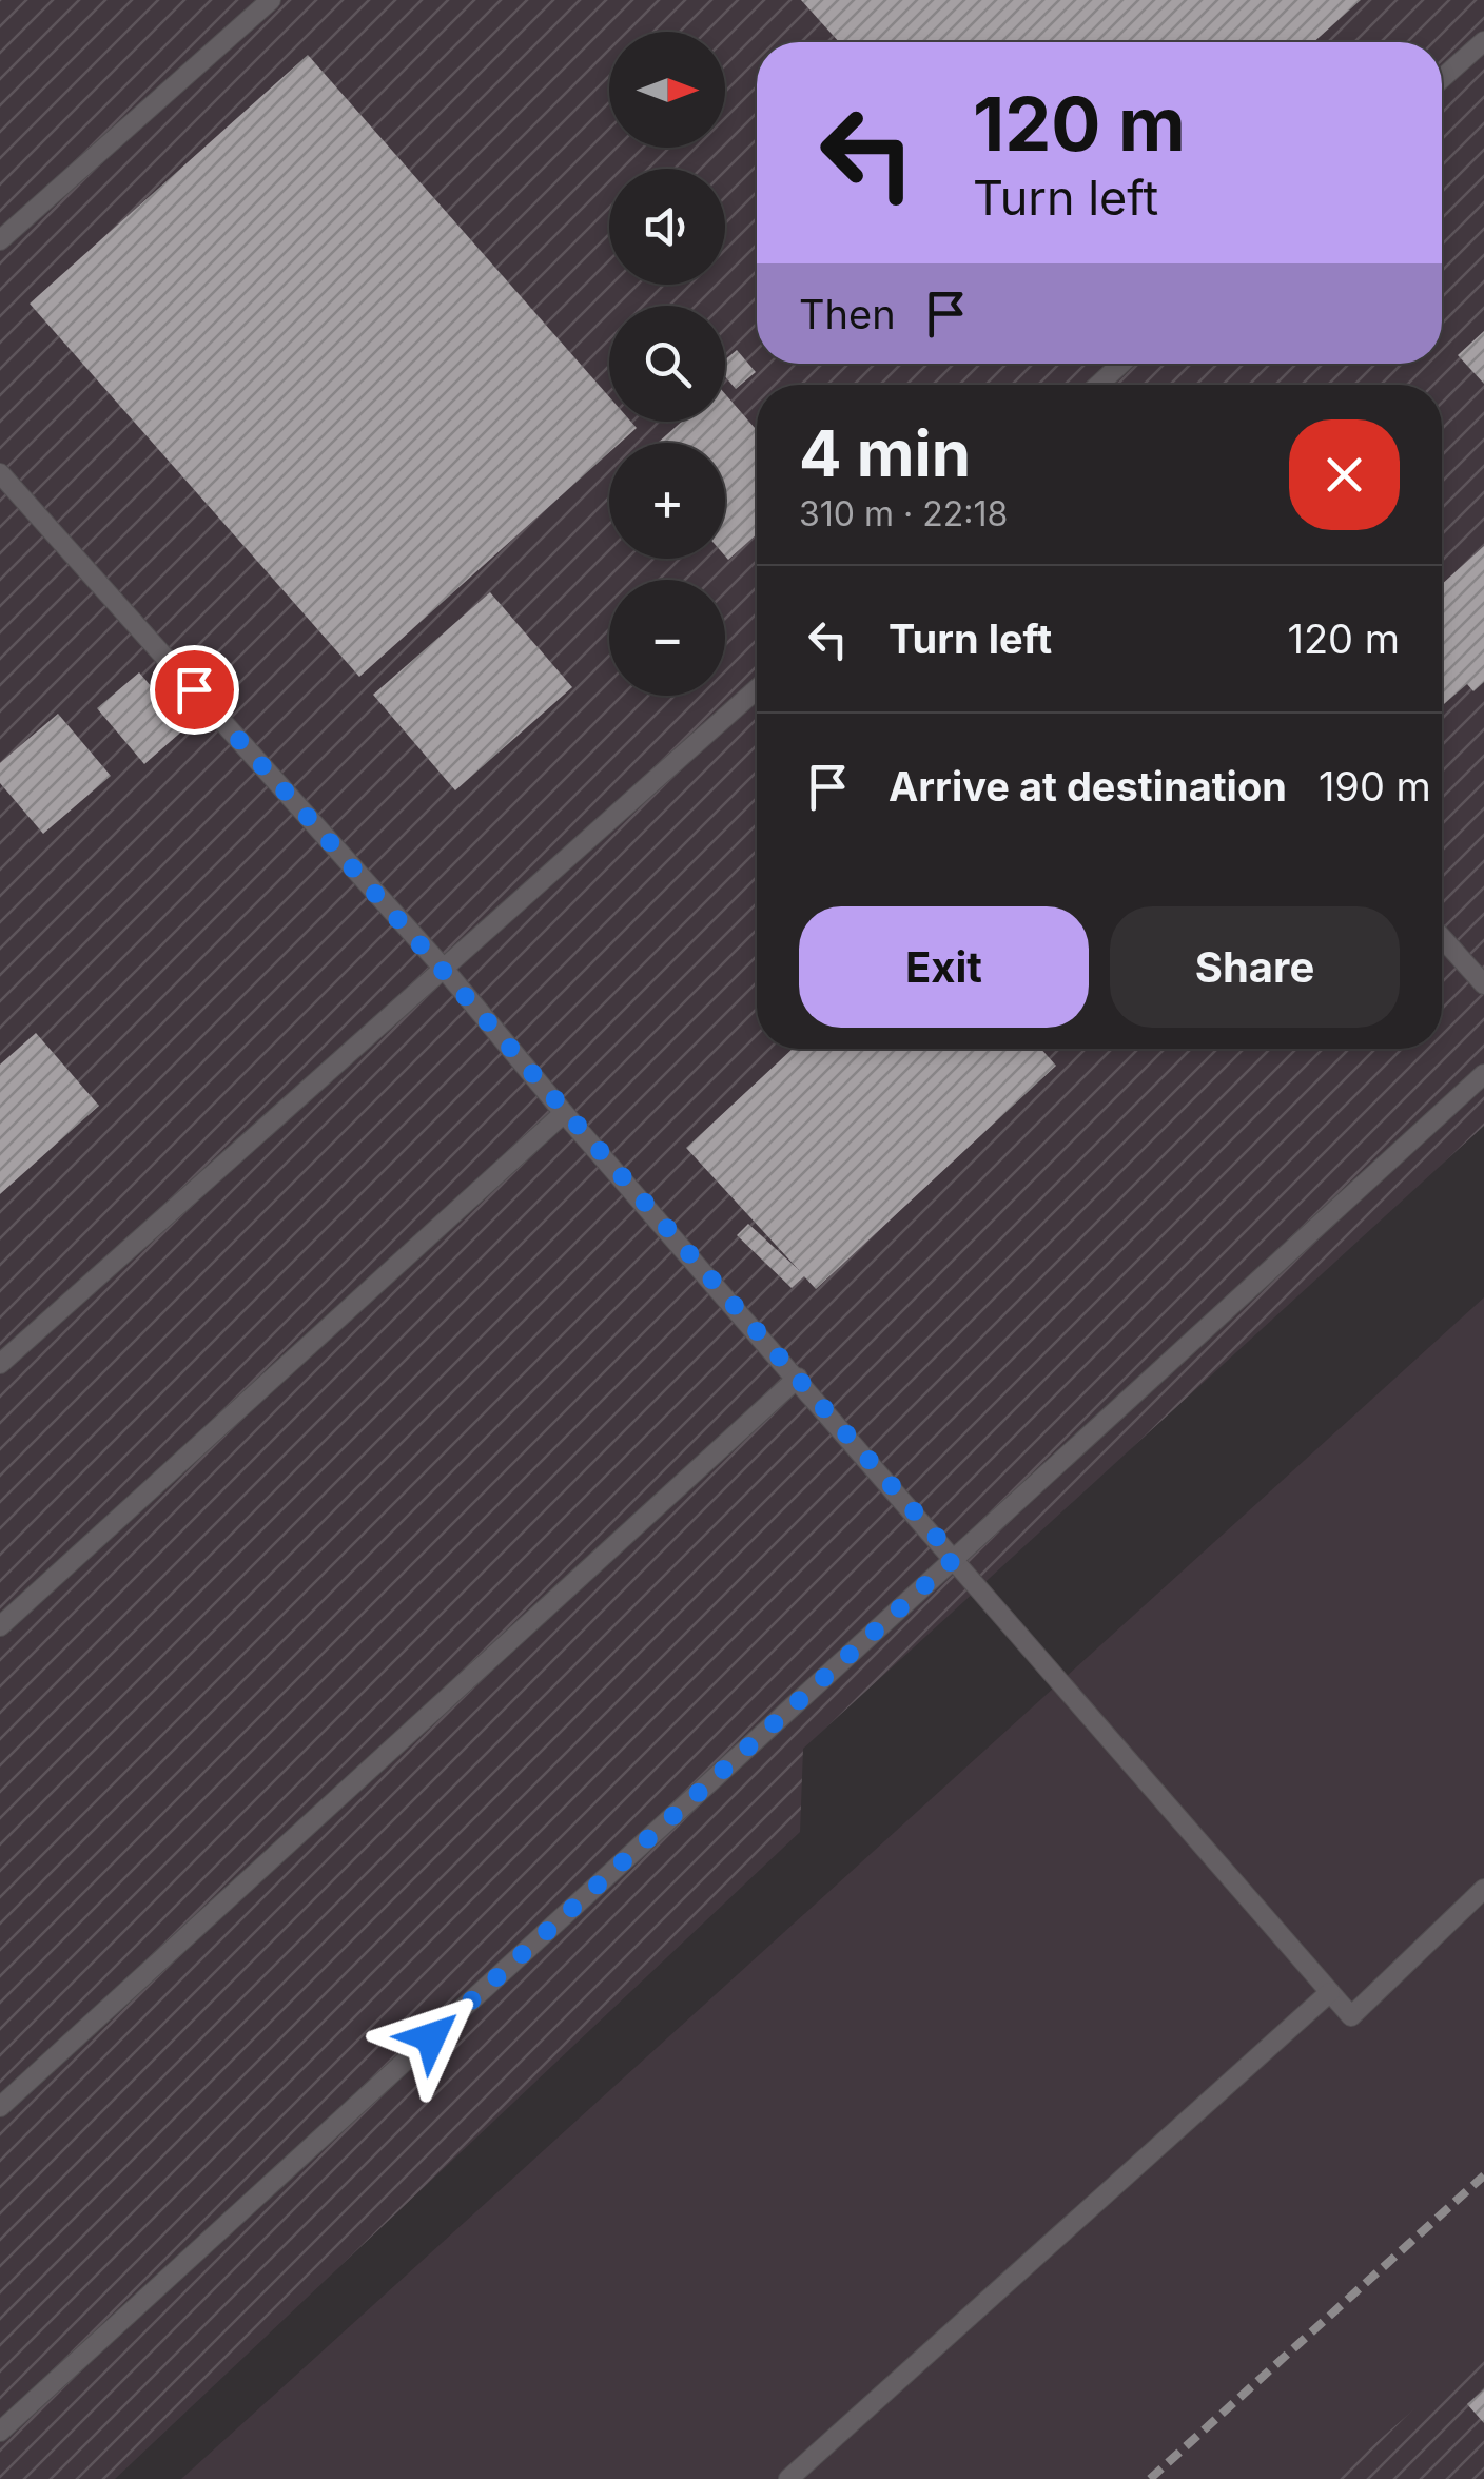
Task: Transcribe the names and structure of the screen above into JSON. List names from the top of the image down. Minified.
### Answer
{"north":"right","page":{"map_buttons":["+","−"],"turn":["120 m","Turn left"],"then":"Then","heading":["4 min","310 m · 22:18"],"list":[{"name":"Turn left","value":"120 m"},{"name":"Arrive at destination","value":"190 m"}],"buttons":["Exit","Share"]}}
